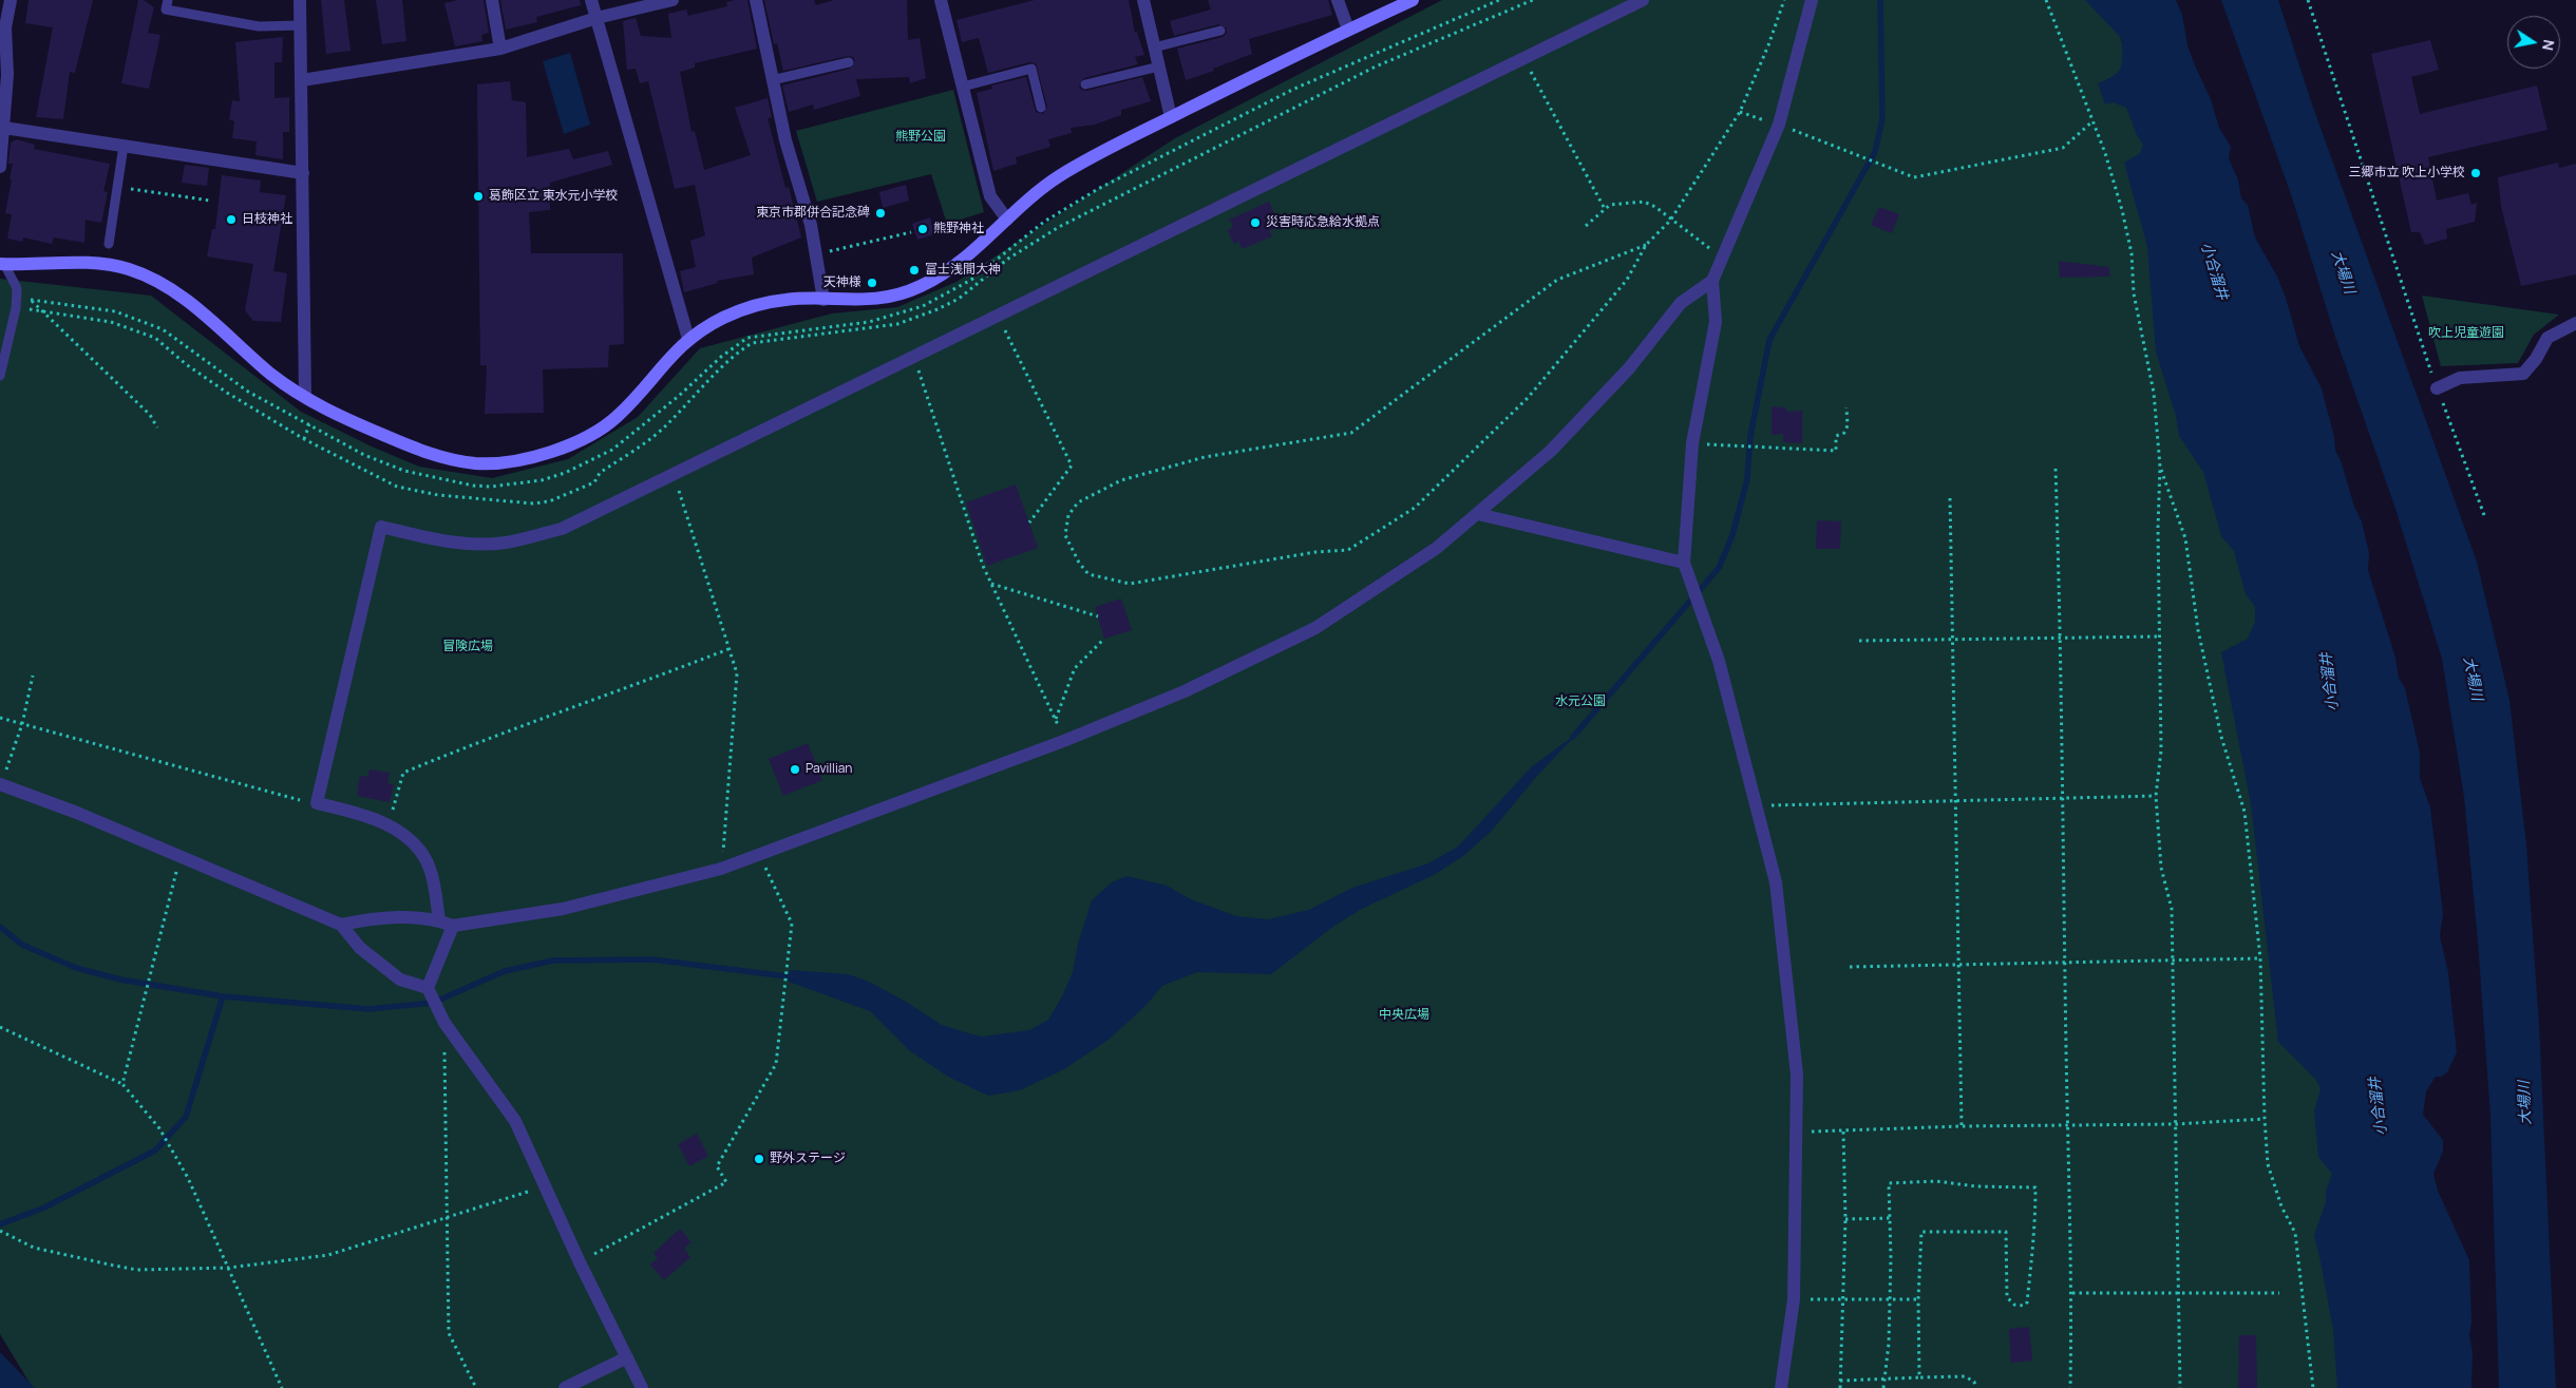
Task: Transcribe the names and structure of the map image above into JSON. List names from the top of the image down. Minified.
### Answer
{"water":["小合溜井","大場川"],"parks":["熊野公園","吹上児童遊園","冒険広場","水元公園","中央広場"],"places":["三郷市立 吹上小学校","葛飾区立 東水元小学校","東京市郡併合記念碑","日枝神社","災害時応急給水拠点","熊野神社","富士浅間大神","天神様","Pavillian","野外ステージ"],"north":"right"}
